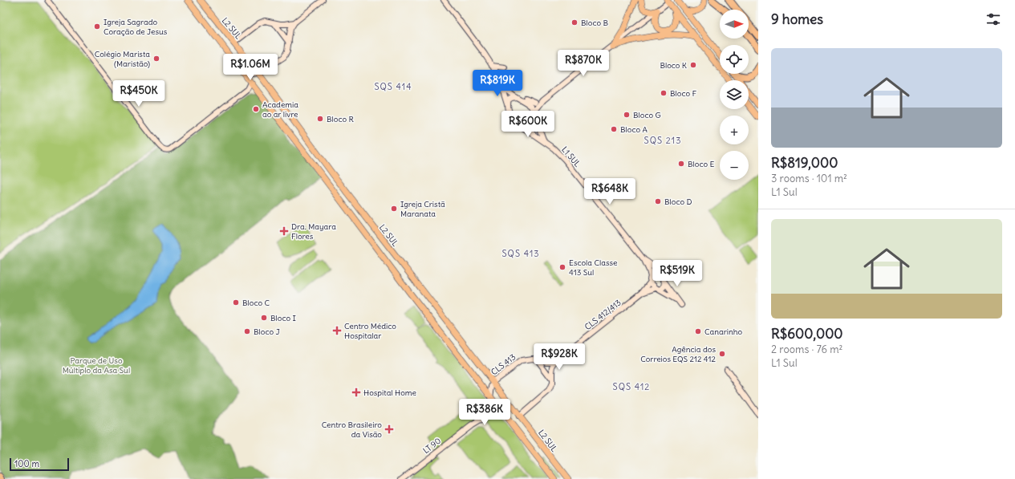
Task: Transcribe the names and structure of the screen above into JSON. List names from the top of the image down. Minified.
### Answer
{"streets":{"main road":["L2 SUL"],"street":["L1 SUL","CLS 412/413","CLS 413","LT 90"]},"crossings":[["L2 SUL","CLS 413"],["L1 SUL","CLS 412/413"],["CLS 412/413","CLS 413"]],"districts":["SQS 414","SQS 213","SQS 413","SQS 412"],"parks":["Parque de Uso Múltiplo da Asa Sul"],"places":{"other":["Bloco B","Igreja Sagrado Coração de Jesus","Colégio Marista (Maristão)","Bloco K","Bloco F","Academia ao ar livre","Bloco G","Bloco R","Bloco A","Bloco E","Bloco D","Igreja Cristã Maranata","Escola Classe 413 Sul","Bloco C","Bloco I","Bloco J","Canarinho","Agência dos Correios EQS 212 412"],"health":["Dra. Mayara Flores","Centro Médico Hospitalar","Hospital Home","Centro Brasileiro da Visão"]},"scale_bar":"100 m","north":"right","page":{"heading":"9 homes","map_buttons":["+","−"],"list":[{"name":"R$819,000","note":"3 rooms · 101 m² · L1 Sul"},{"name":"R$600,000","note":"2 rooms · 76 m² · L1 Sul"}],"price":["R$870K","R$1.06M","R$819K","R$450K","R$600K","R$648K","R$519K","R$928K","R$386K"],"scale":"100 m"}}
